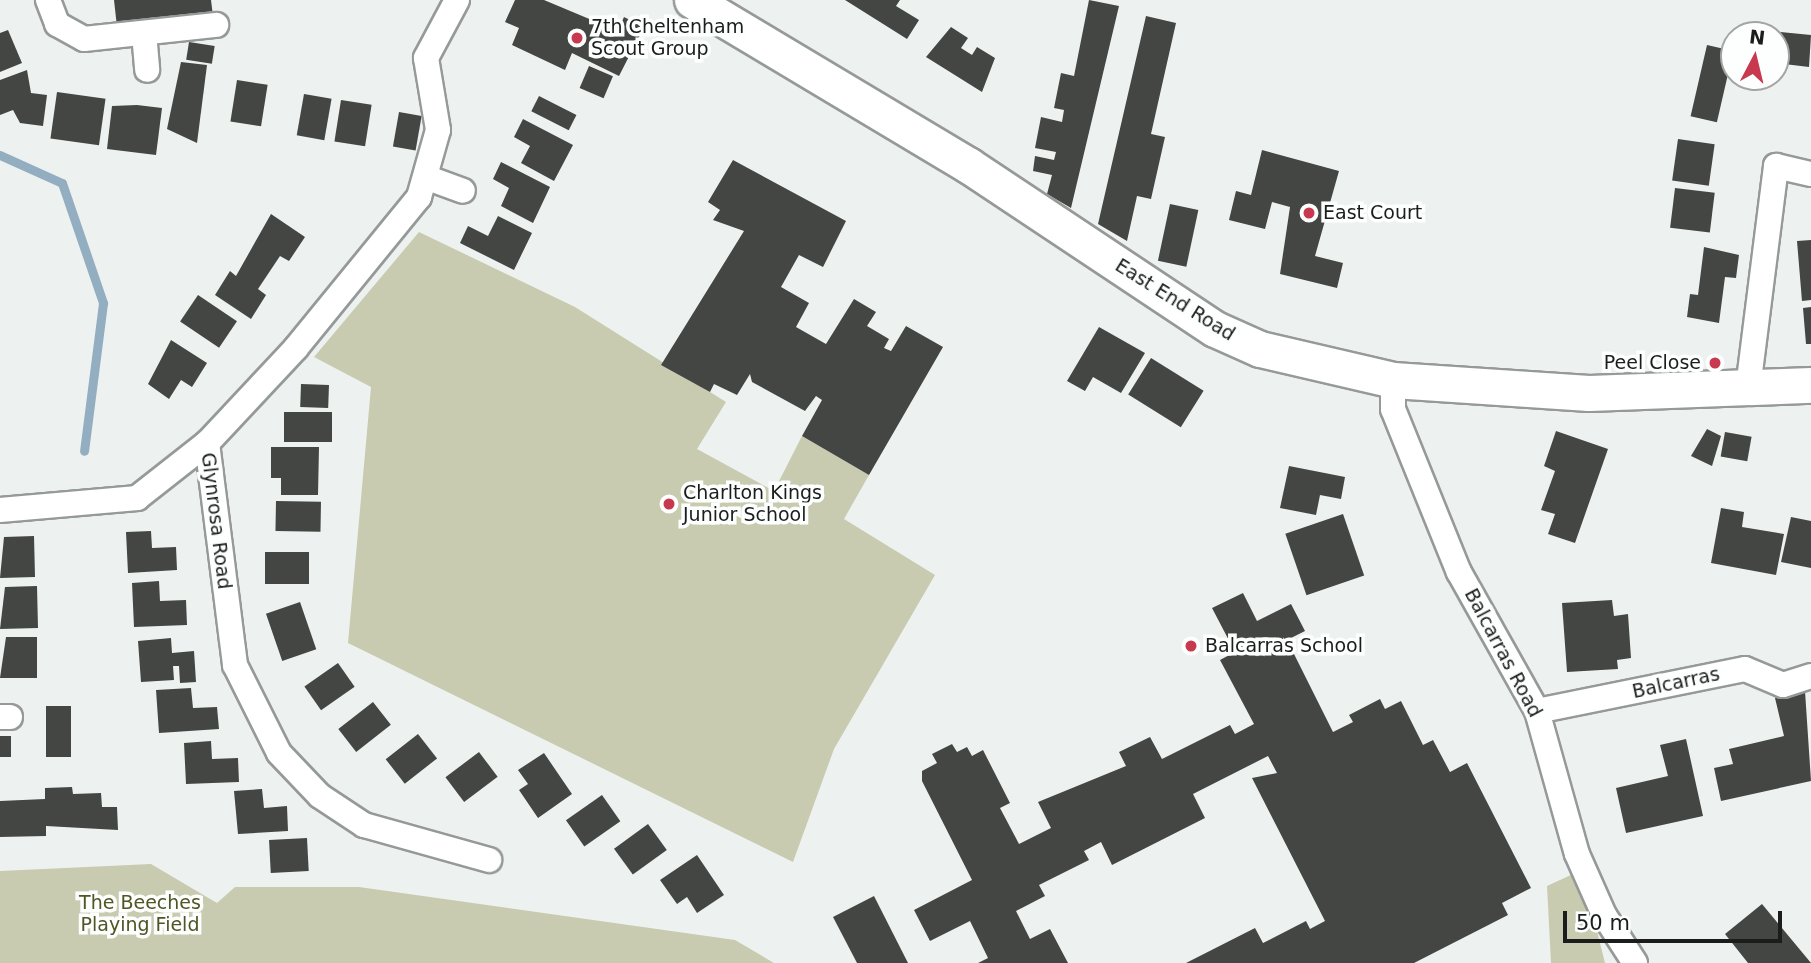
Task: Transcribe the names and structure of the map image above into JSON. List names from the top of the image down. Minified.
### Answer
{"streets":{"street":["East End Road","Glynrosa Road","Balcarras Road","Balcarras"]},"crossings":[["East End Road","Balcarras Road"],["Balcarras Road","Balcarras"]],"parks":["The Beeches Playing Field"],"places":["7th Cheltenham Scout Group","East Court","Peel Close","Charlton Kings Junior School","Balcarras School"],"scale_bar":"50 m","north":"top"}
